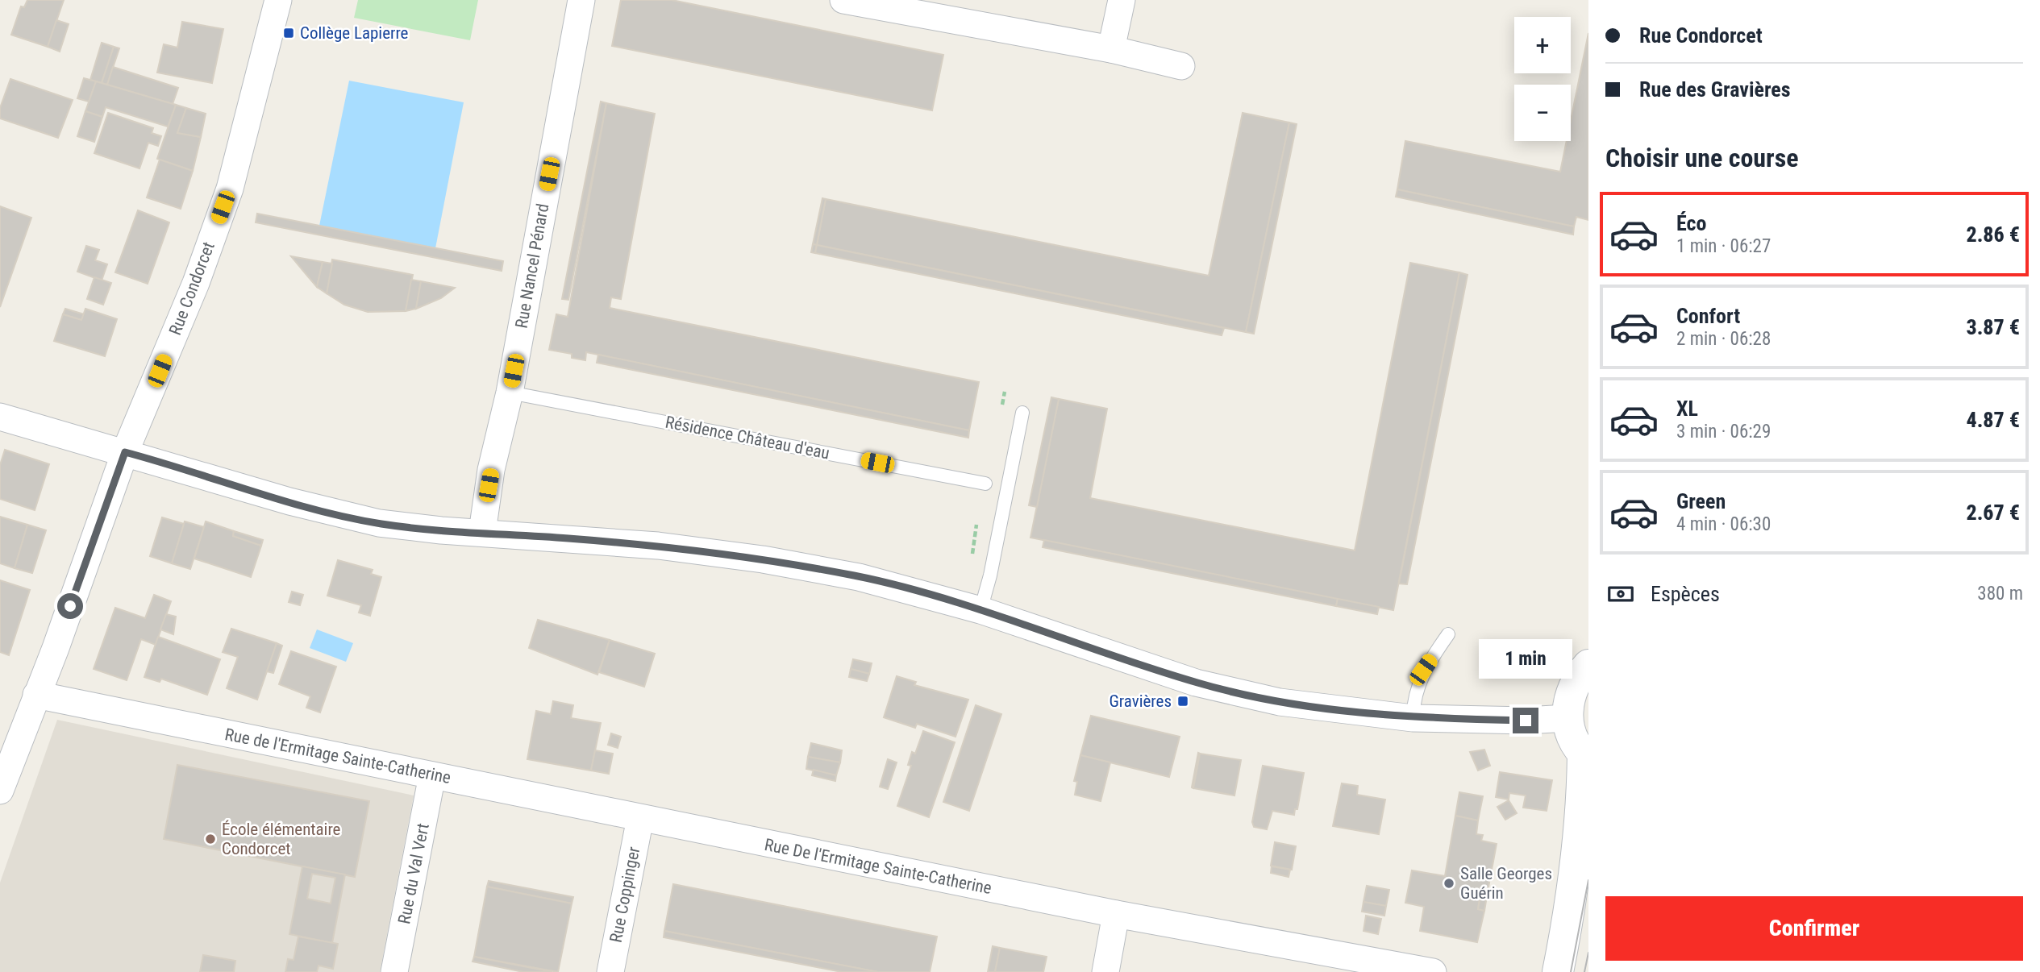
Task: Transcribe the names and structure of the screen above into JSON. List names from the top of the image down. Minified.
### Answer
{"streets":{"street":["Rue Nancel Pénard","Rue Condorcet","Rue de l'Ermitage Sainte-Catherine","Rue De l'Ermitage Sainte-Catherine","Rue du Val Vert","Rue Coppinger"],"lane":["Résidence Château d'eau"]},"crossings":[["Rue Nancel Pénard","Résidence Château d'eau"],["Rue Condorcet","Rue de l'Ermitage Sainte-Catherine"],["Rue de l'Ermitage Sainte-Catherine","Rue De l'Ermitage Sainte-Catherine"],["Rue de l'Ermitage Sainte-Catherine","Rue du Val Vert"],["Rue de l'Ermitage Sainte-Catherine","Rue Coppinger"],["Rue De l'Ermitage Sainte-Catherine","Rue Coppinger"]],"places":{"transit":["Collège Lapierre","Gravières"],"other":["École élémentaire Condorcet","Salle Georges Guérin"]},"page":{"banner":["Rue Condorcet","Rue des Gravières"],"map_buttons":["+","−"],"heading":"Choisir une course","list":[{"name":"Éco","note":"1 min · 06:27","value":"2.86 €"},{"name":"Confort","note":"2 min · 06:28","value":"3.87 €"},{"name":"XL","note":"3 min · 06:29","value":"4.87 €"},{"name":"Green","note":"4 min · 06:30","value":"2.67 €"}],"pay":["Espèces","380 m"],"bubble":"1 min","buttons":"Confirmer"}}
